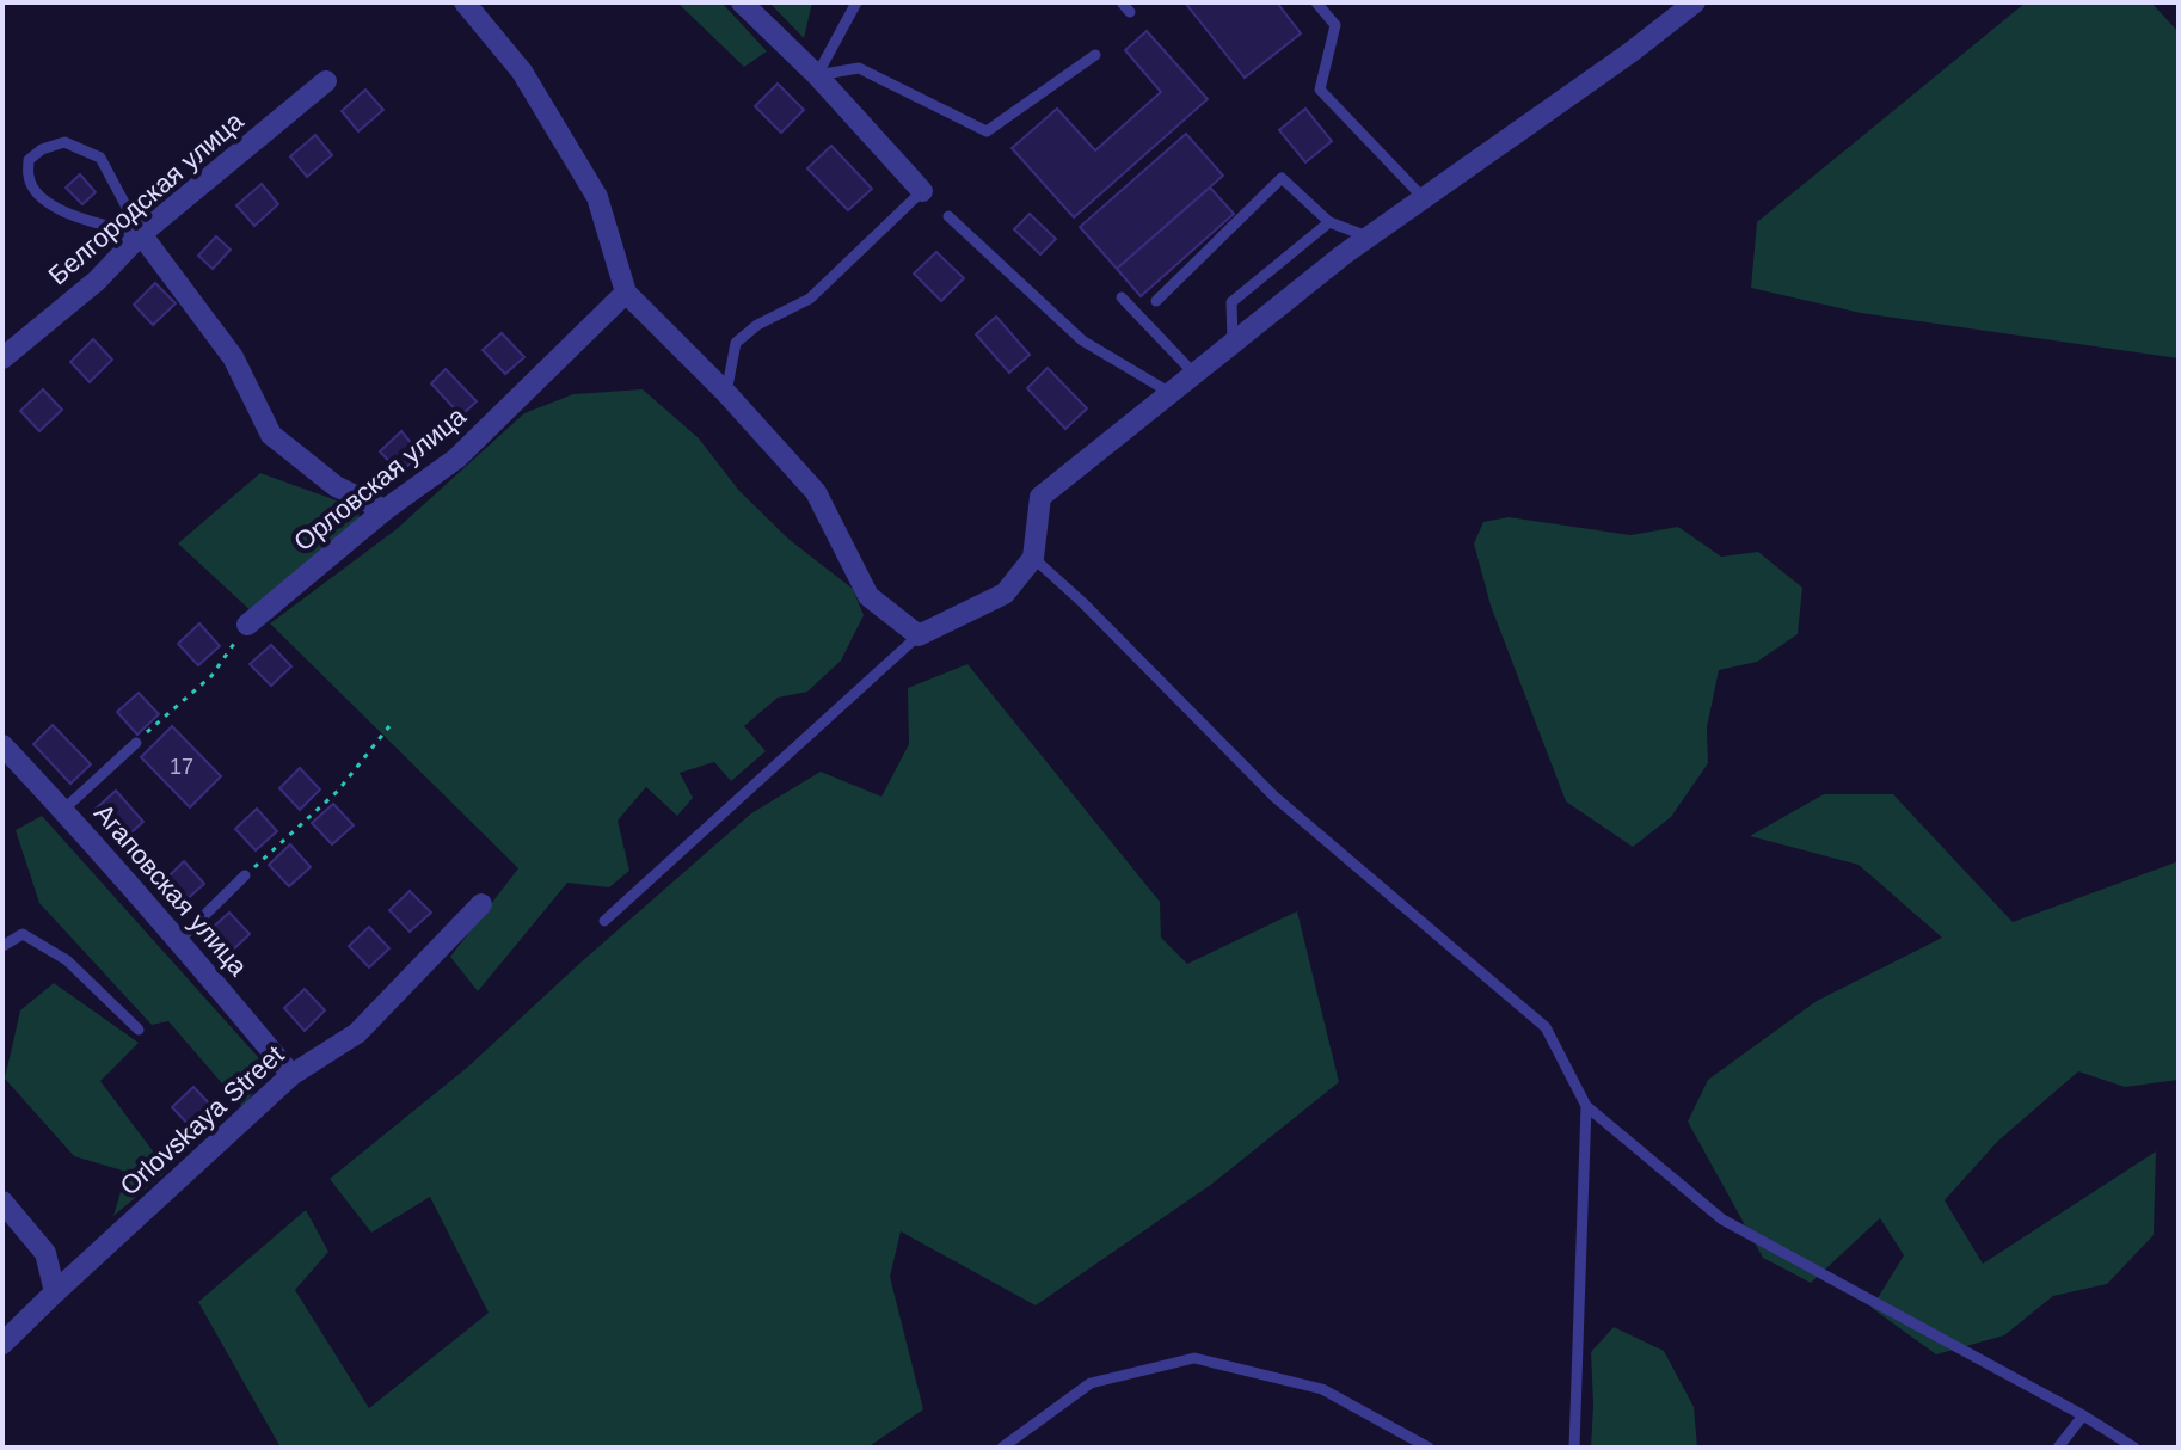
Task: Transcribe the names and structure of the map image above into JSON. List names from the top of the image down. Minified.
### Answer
{"streets":{"street":["Белгородская улица","Орловская улица","Агаповская улица","Orlovskaya Street"]},"crossings":[["Агаповская улица","Orlovskaya Street"]],"house_numbers":["17"]}
